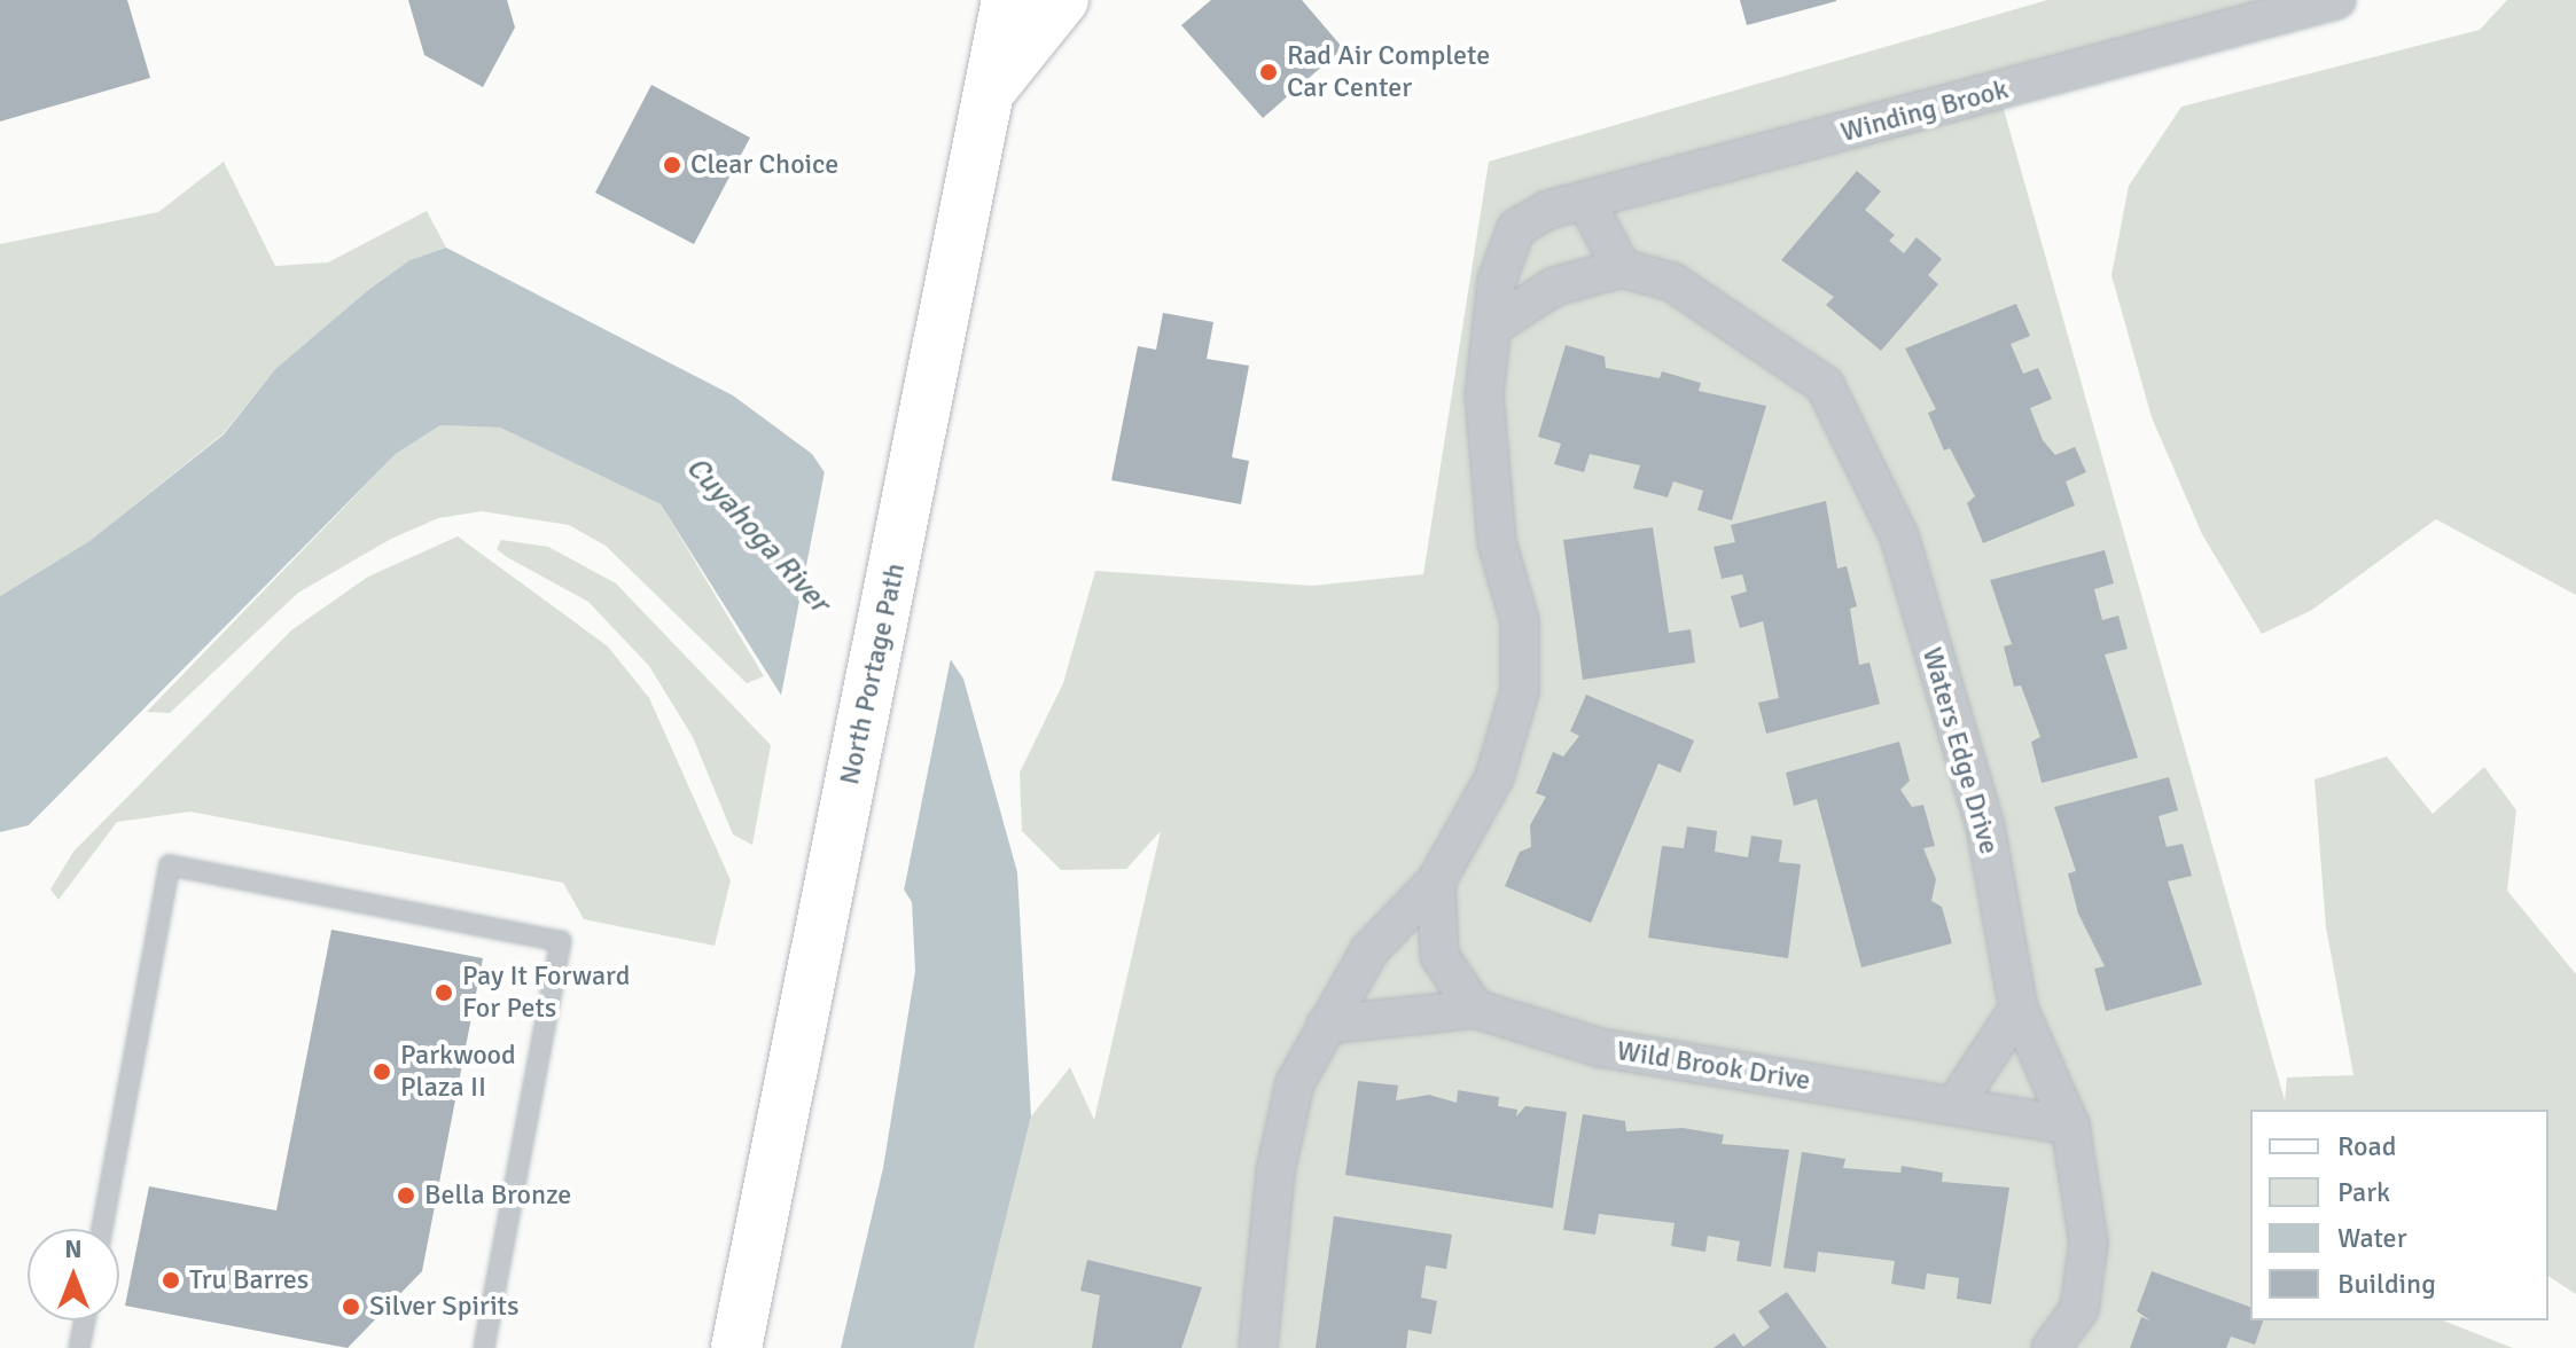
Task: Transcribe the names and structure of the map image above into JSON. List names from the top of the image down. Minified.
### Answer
{"streets":{"main road":["North Portage Path"],"street":["Winding Brook","Waters Edge Drive","Wild Brook Drive"]},"crossings":[["Waters Edge Drive","Wild Brook Drive"]],"water":["Cuyahoga River"],"places":["Rad Air Complete Car Center","Clear Choice","Pay It Forward For Pets","Parkwood Plaza II","Bella Bronze","Tru Barres","Silver Spirits"],"legend":["Road","Park","Water","Building"],"north":"top"}
